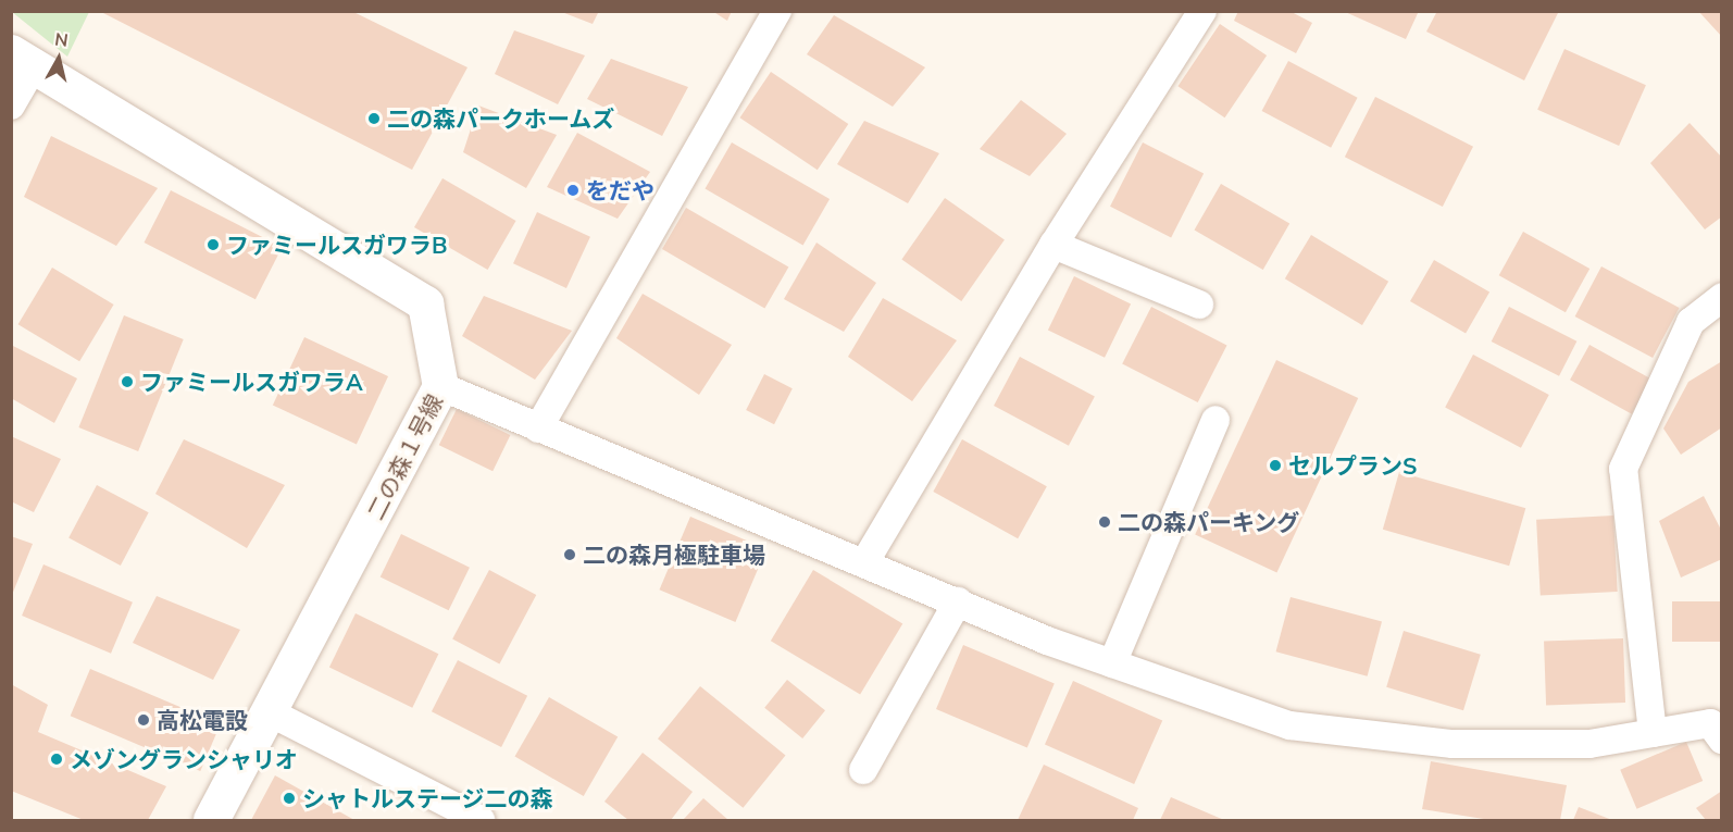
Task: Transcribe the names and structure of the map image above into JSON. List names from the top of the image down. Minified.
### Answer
{"streets":{"street":["二の森１号線"]},"places":["二の森パークホームズ","をだや","ファミールスガワラB","ファミールスガワラA","セルプランS","二の森パーキング","二の森月極駐車場","高松電設","メゾングランシャリオ","シャトルステージ二の森"],"north":"top"}
